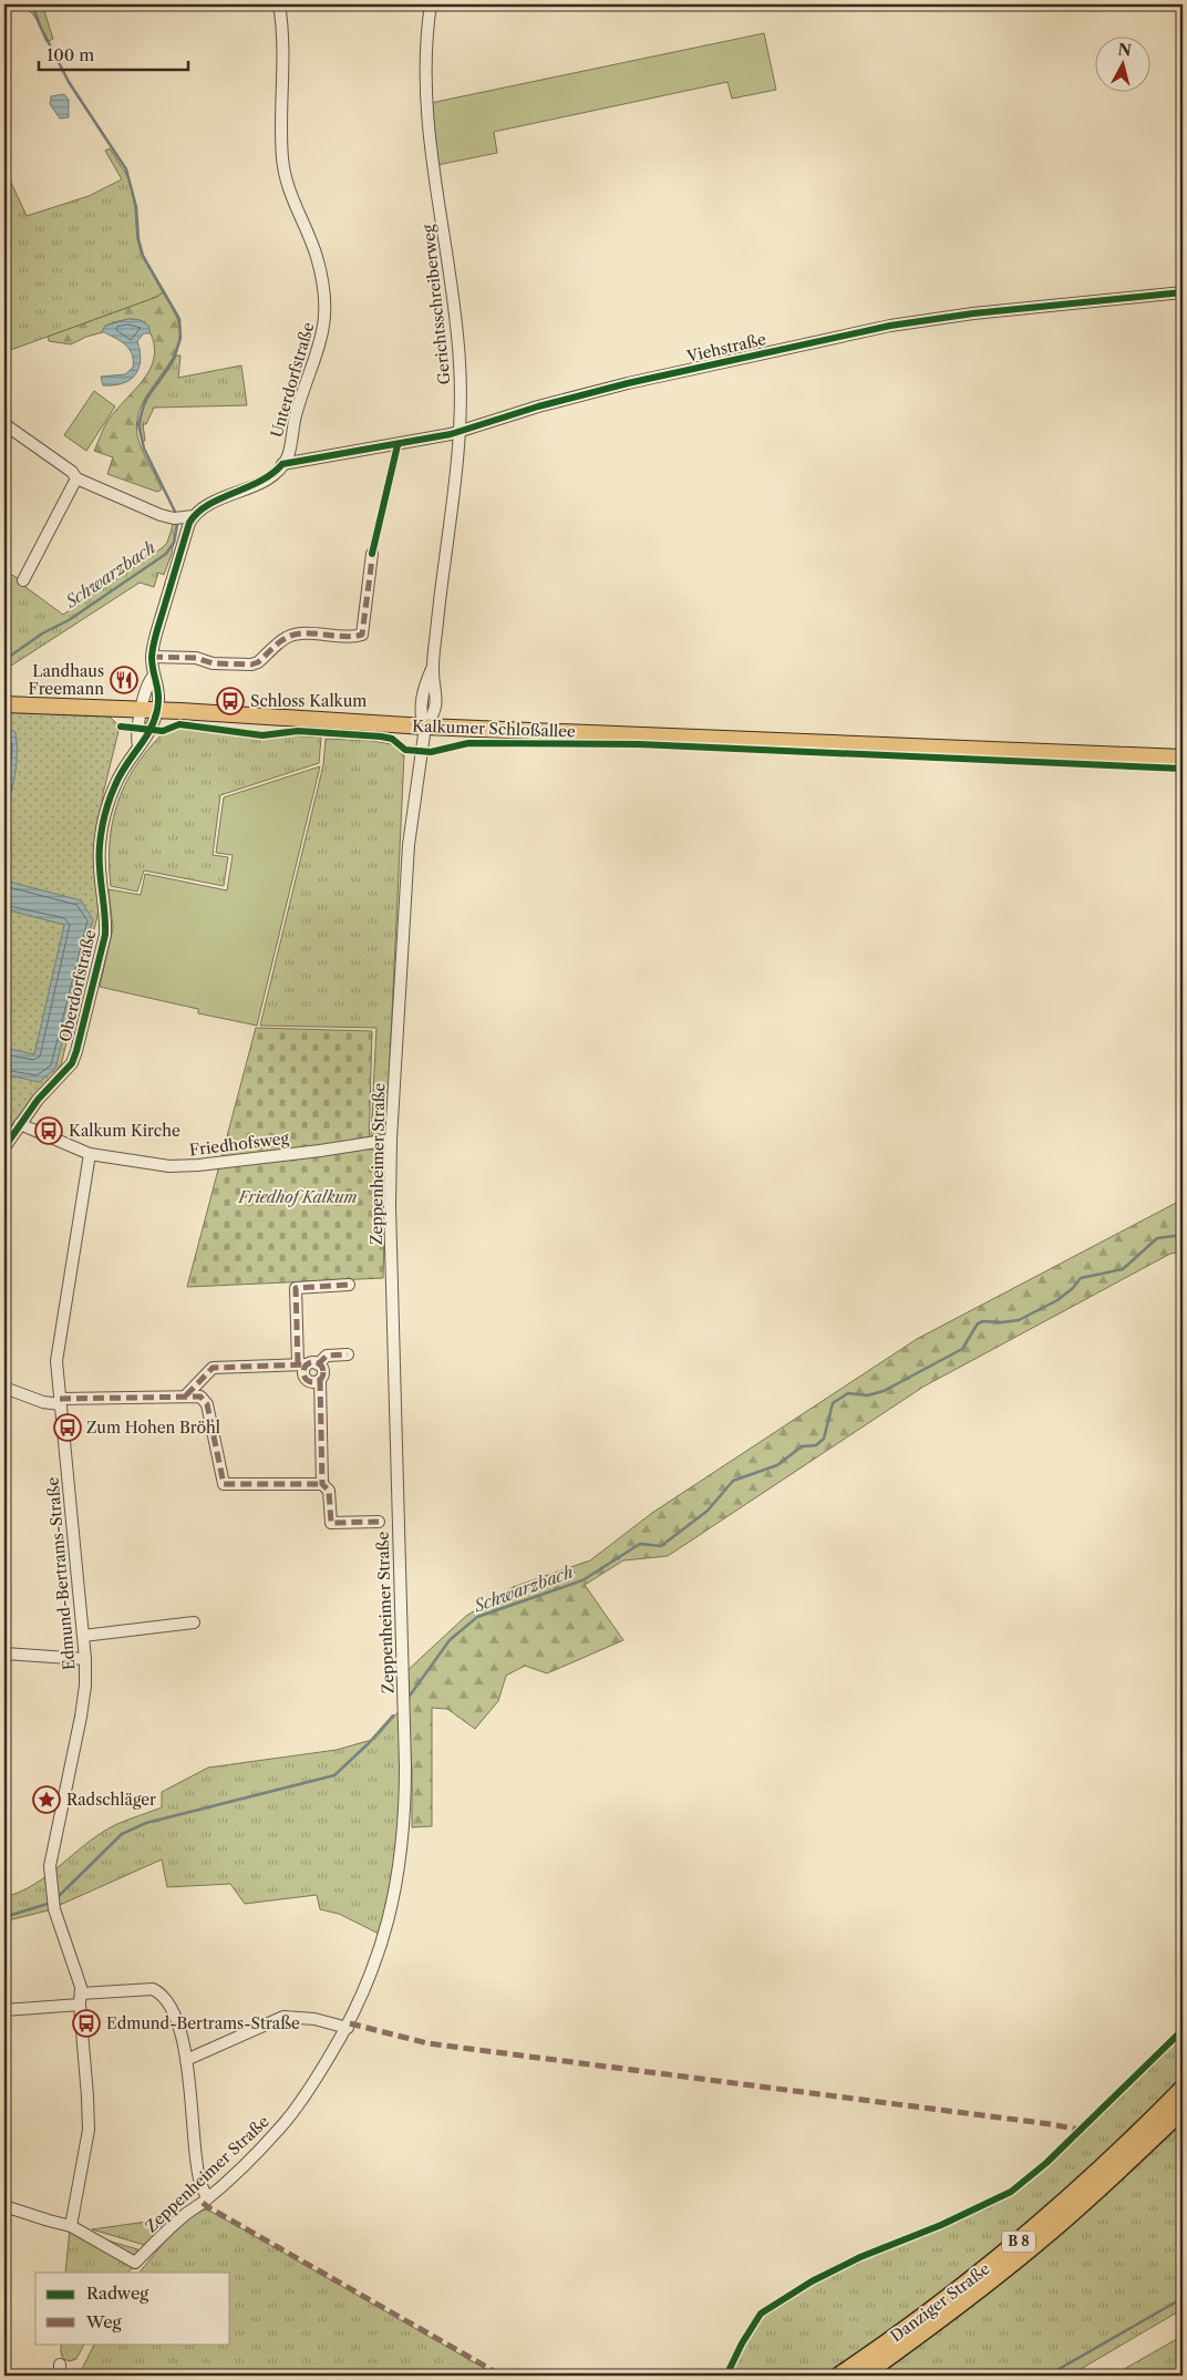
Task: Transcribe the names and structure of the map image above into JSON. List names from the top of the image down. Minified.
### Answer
{"streets":{"highway":["B 8","Danziger Straße"],"main road":["Kalkumer Schloßallee"],"street":["Gerichtsschreiberweg","Viehstraße","Unterdorfstraße","Oberdorfstraße","Friedhofsweg","Zeppenheimer Straße","Edmund-Bertrams-Straße"]},"crossings":[["Gerichtsschreiberweg","Viehstraße"],["Gerichtsschreiberweg","Kalkumer Schloßallee"],["Gerichtsschreiberweg","Zeppenheimer Straße"],["Viehstraße","Unterdorfstraße"],["Kalkumer Schloßallee","Oberdorfstraße"],["Kalkumer Schloßallee","Zeppenheimer Straße"],["Friedhofsweg","Zeppenheimer Straße"],["Friedhofsweg","Edmund-Bertrams-Straße"],["Zeppenheimer Straße","Edmund-Bertrams-Straße"]],"water":["Schwarzbach"],"parks":["Friedhof Kalkum"],"places":{"restaurant":["Landhaus Freemann"],"bus stop":["Schloss Kalkum","Kalkum Kirche","Zum Hohen Bröhl","Edmund-Bertrams-Straße"],"place":["Radschläger"]},"legend":["Radweg","Weg"],"scale_bar":"100 m","north":"top"}
